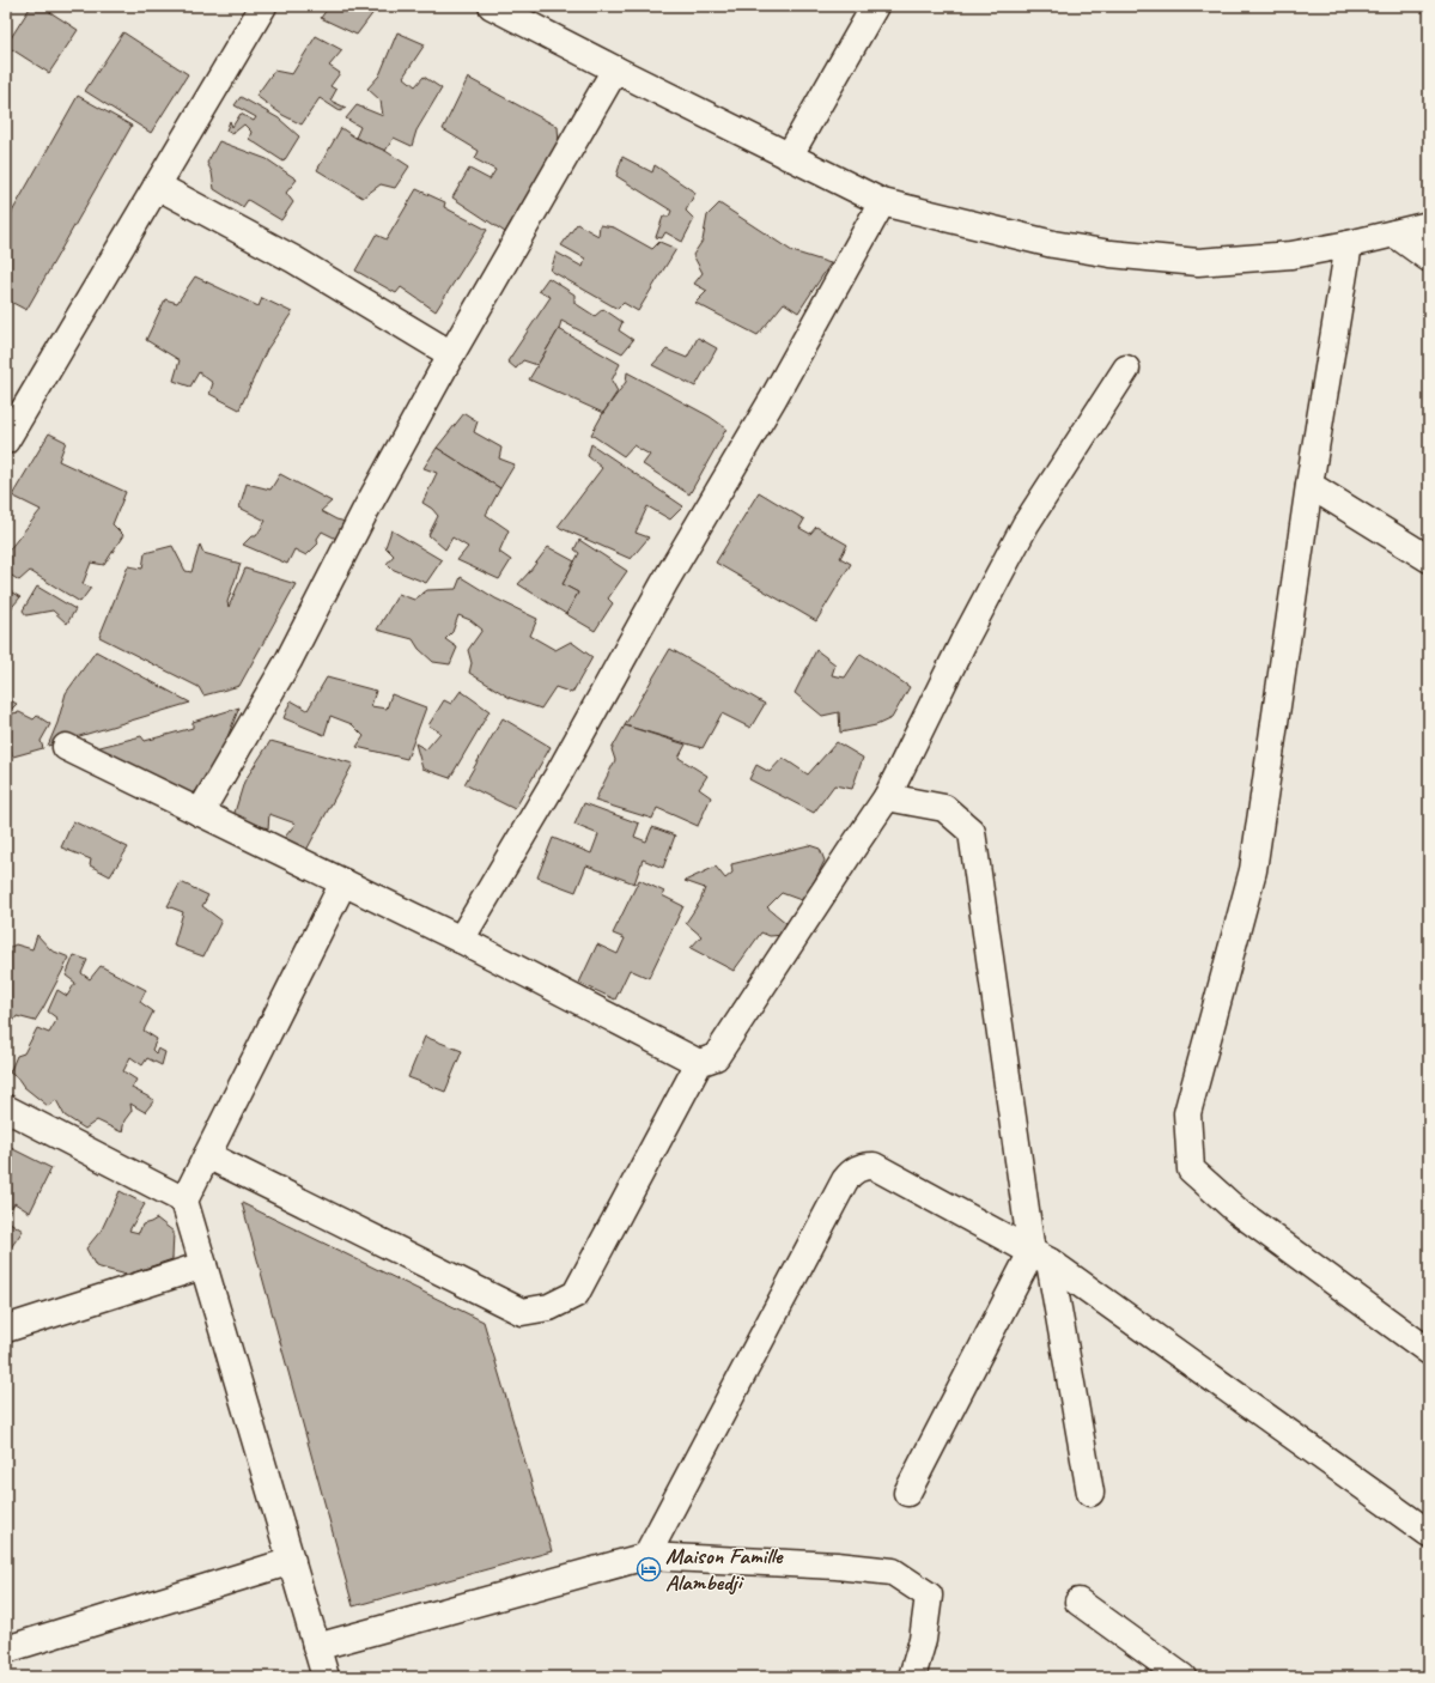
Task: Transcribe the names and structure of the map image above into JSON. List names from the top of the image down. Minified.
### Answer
{"places":{"hotel":["Maison Famille Alambedji"]}}
